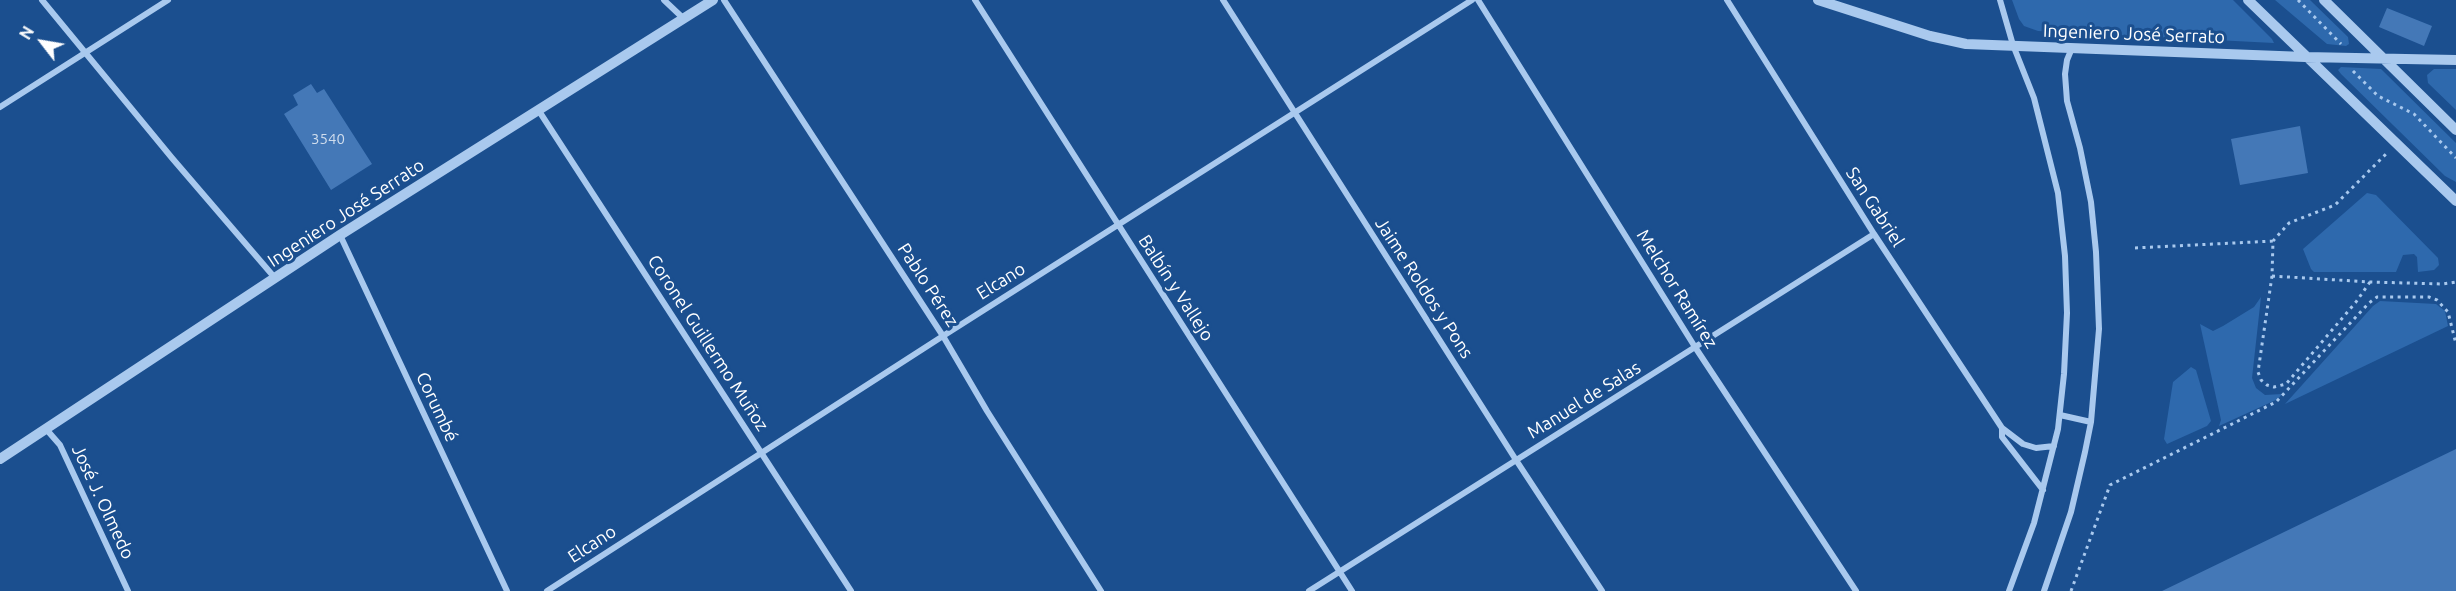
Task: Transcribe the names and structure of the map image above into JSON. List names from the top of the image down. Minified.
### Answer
{"streets":{"street":["Ingeniero José Serrato","San Gabriel","Elcano","Pablo Pérez","Balbín y Vallejo","Jaime Roldos y Pons","Melchor Ramírez","Coronel Guillermo Muñoz","Manuel de Salas","Corumbé","José J. Olmedo"]},"crossings":[["Ingeniero José Serrato","Coronel Guillermo Muñoz"],["Ingeniero José Serrato","Corumbé"],["Ingeniero José Serrato","José J. Olmedo"],["San Gabriel","Manuel de Salas"],["Elcano","Pablo Pérez"],["Elcano","Balbín y Vallejo"],["Elcano","Jaime Roldos y Pons"],["Elcano","Coronel Guillermo Muñoz"],["Balbín y Vallejo","Manuel de Salas"],["Jaime Roldos y Pons","Manuel de Salas"],["Melchor Ramírez","Manuel de Salas"]],"house_numbers":["3540"],"north":"top left"}
